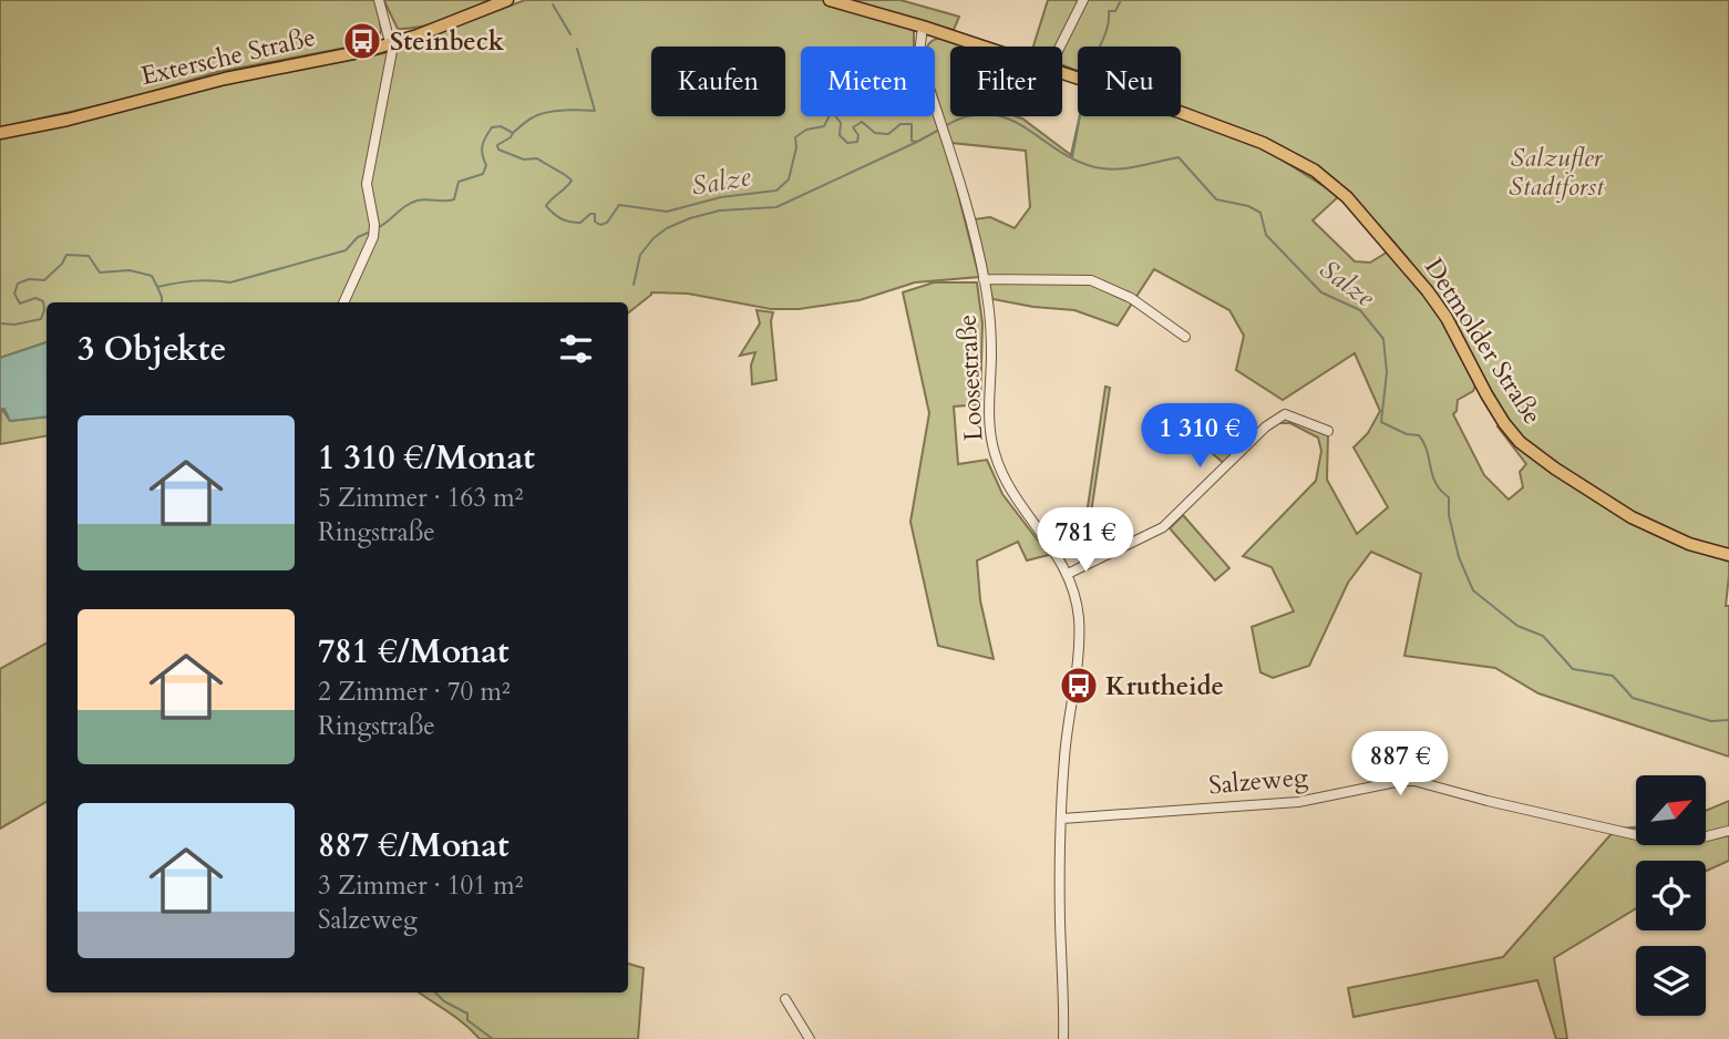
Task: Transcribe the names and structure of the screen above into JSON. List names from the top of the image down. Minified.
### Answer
{"streets":{"main road":["Extersche Straße","Detmolder Straße"],"street":["Loosestraße","Salzeweg"]},"crossings":[["Loosestraße","Salzeweg"]],"water":["Salze"],"parks":["Salzufler Stadtforst"],"places":{"bus stop":["Steinbeck","Krutheide"]},"north":"top right","page":{"chip":["Kaufen","Mieten","Filter","Neu"],"heading":"3 Objekte","list":[{"name":"1 310 €/Monat","note":"5 Zimmer · 163 m² · Ringstraße"},{"name":"781 €/Monat","note":"2 Zimmer · 70 m² · Ringstraße"},{"name":"887 €/Monat","note":"3 Zimmer · 101 m² · Salzeweg"}],"price":["1 310 €","781 €","887 €"]}}
